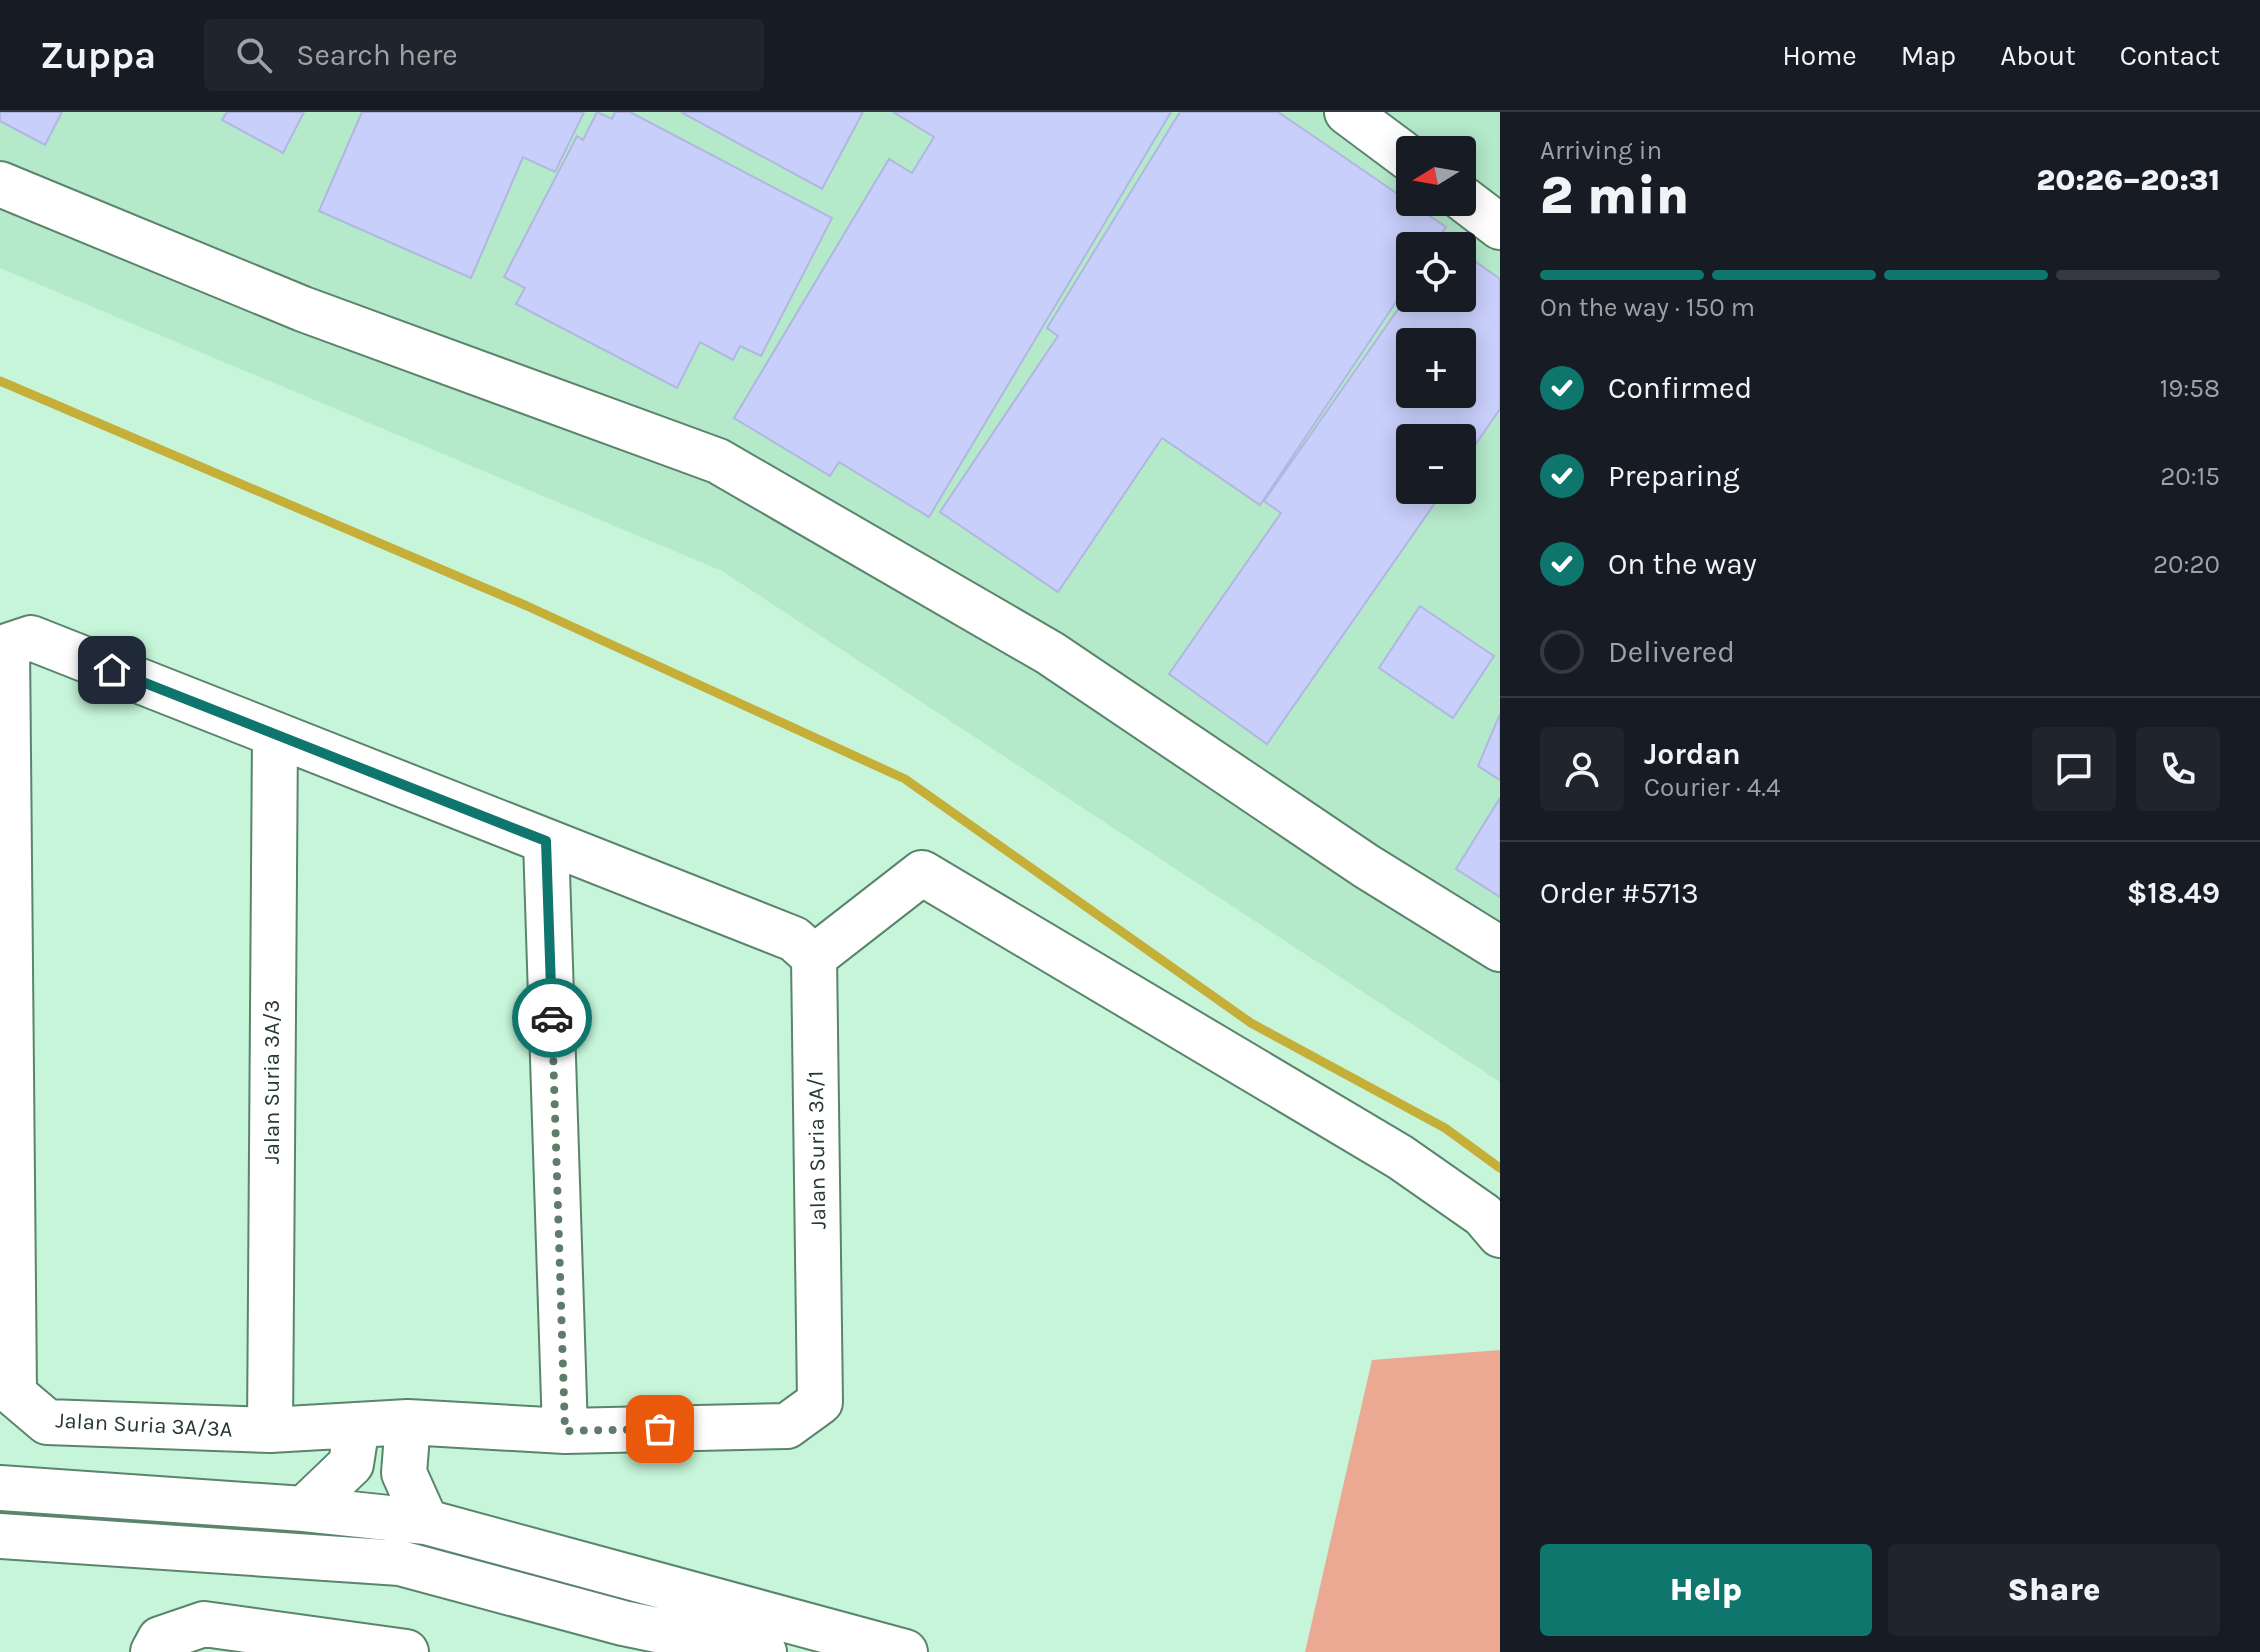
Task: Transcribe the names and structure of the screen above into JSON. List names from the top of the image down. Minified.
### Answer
{"streets":{"street":["Jalan Suria 3A/3","Jalan Suria 3A/1","Jalan Suria 3A/3A"]},"crossings":[["Jalan Suria 3A/3","Jalan Suria 3A/3A"],["Jalan Suria 3A/1","Jalan Suria 3A/3A"]],"north":"left","page":{"header":"Zuppa","search":"Search here","nav":["Home","Map","About","Contact"],"heading":["2 min","Arriving in","20:26–20:31"],"panel":["Jordan","Courier · 4.4","Order #5713","$18.49"],"map_buttons":["+","−"],"bar":"On the way · 150 m","list":[["Confirmed","19:58"],["Preparing","20:15"],["On the way","20:20"],"Delivered"],"buttons":["Help","Share"]}}
